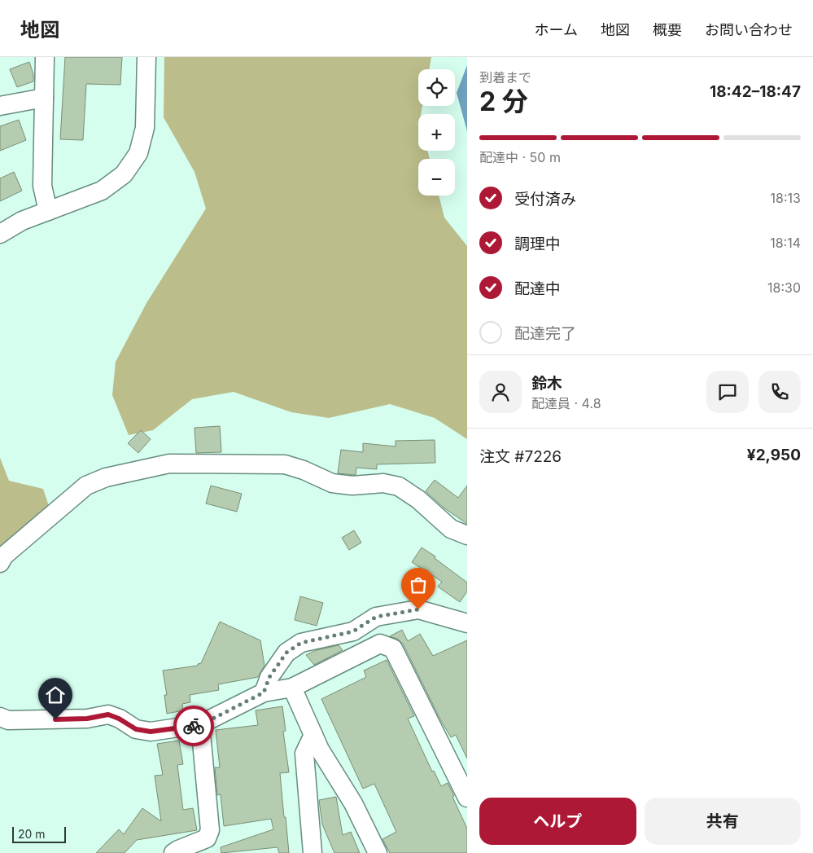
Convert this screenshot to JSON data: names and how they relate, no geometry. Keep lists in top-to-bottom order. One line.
{"scale_bar":"20 m","page":{"header":"地図","nav":["ホーム","地図","概要","お問い合わせ"],"heading":["2 分","到着まで","18:42–18:47"],"panel":["鈴木","配達員 · 4.8","注文 #7226","¥2,950"],"map_buttons":["+","−"],"bar":"配達中 · 50 m","list":[["受付済み","18:13"],["調理中","18:14"],["配達中","18:30"],"配達完了"],"buttons":["ヘルプ","共有"],"scale":"20 m"}}
